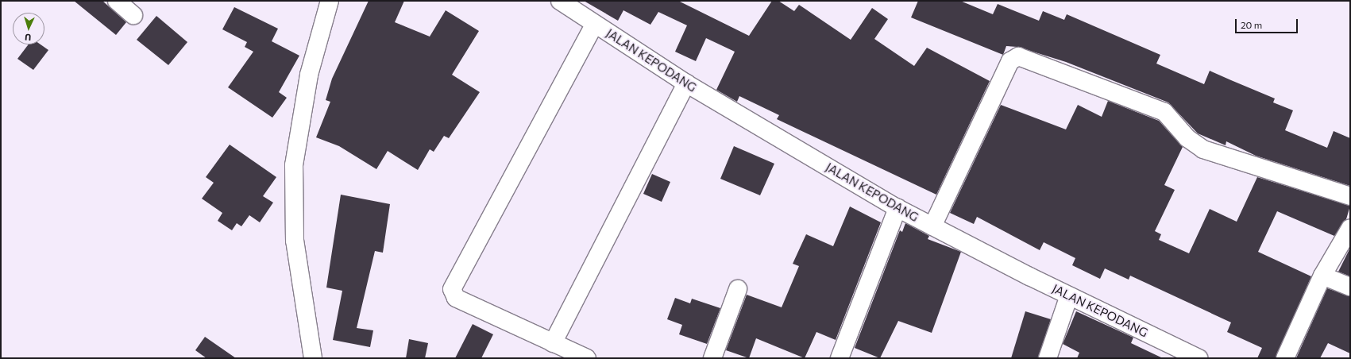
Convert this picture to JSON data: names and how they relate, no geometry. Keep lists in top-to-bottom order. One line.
{"streets":{"street":["JALAN KEPODANG"]},"scale_bar":"20 m","north":"bottom"}
